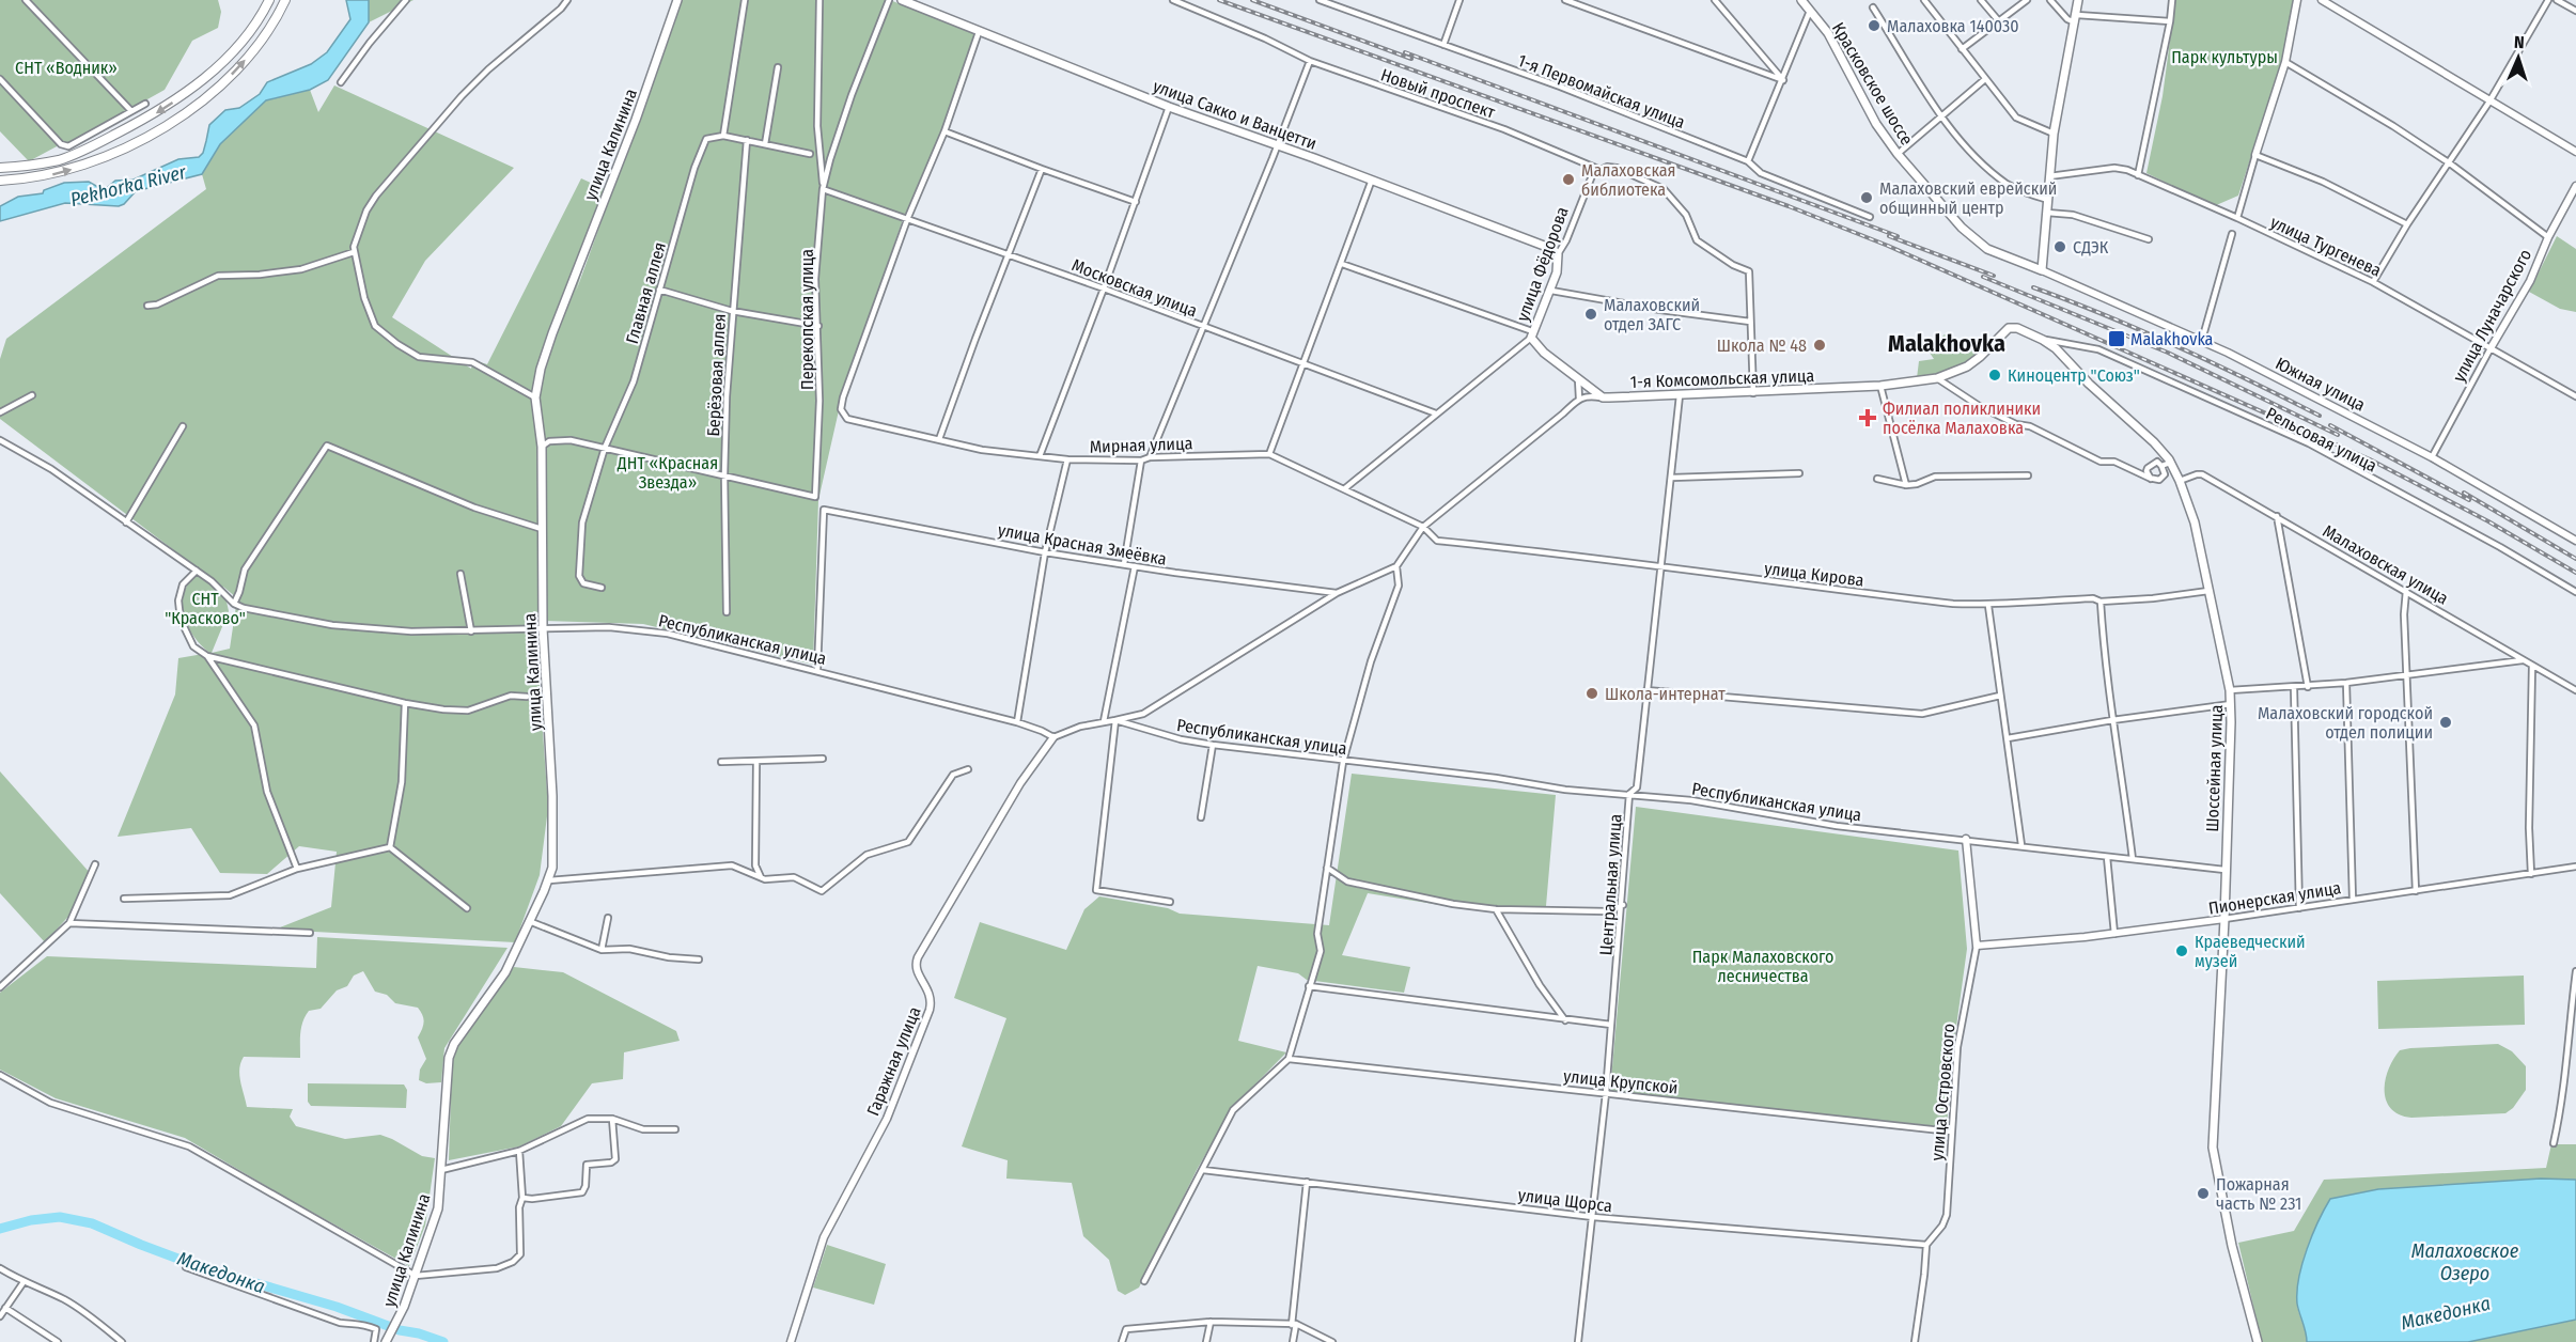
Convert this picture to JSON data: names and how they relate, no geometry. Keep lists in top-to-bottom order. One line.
{"streets":{"main road":["Красковское шоссе","улица Сакко и Ванцетти","улица Калинина","улица Фёдорова","1-я Комсомольская улица","Шоссейная улица"],"street":["1-я Первомайская улица","Новый проспект","улица Тургенева","Московская улица","Главная аллея","улица Луначарского","Перекопская улица","Берёзовая аллея","Южная улица","Рельсовая улица","Мирная улица","улица Красная Змеёвка","Малаховская улица","улица Кирова","Республиканская улица","Центральная улица","Пионерская улица","Гаражная улица","улица Крупской","улица Островского","улица Щорса"]},"crossings":[["Красковское шоссе","Южная улица"],["Новый проспект","улица Фёдорова"],["улица Сакко и Ванцетти","улица Фёдорова"],["улица Калинина","Республиканская улица"],["улица Тургенева","улица Луначарского"],["Московская улица","Перекопская улица"],["Московская улица","Мирная улица"],["улица Луначарского","Южная улица"],["Перекопская улица","Берёзовая аллея"],["1-я Комсомольская улица","Шоссейная улица"],["1-я Комсомольская улица","Центральная улица"],["Рельсовая улица","Шоссейная улица"],["Мирная улица","улица Кирова"],["улица Красная Змеёвка","Республиканская улица"],["Малаховская улица","Шоссейная улица"],["улица Кирова","Шоссейная улица"],["улица Кирова","Центральная улица"],["Республиканская улица","Шоссейная улица"],["Республиканская улица","Центральная улица"],["Республиканская улица","Гаражная улица"],["Республиканская улица","улица Островского"],["Шоссейная улица","Пионерская улица"],["Центральная улица","улица Крупской"],["Центральная улица","улица Щорса"],["Пионерская улица","улица Островского"],["улица Крупской","улица Островского"],["улица Островского","улица Щорса"]],"districts":["Malakhovka"],"water":["Pekhorka River","Малаховское Озеро","Македонка"],"parks":["Парк культуры","СНТ «Водник»","ДНТ «Красная Звезда»","СНТ \"Красково\"","Парк Малаховского лесничества"],"places":{"other":["Малаховка 140030","Малаховская библиотека","Малаховский еврейский общинный центр","СДЭК","Малаховский отдел ЗАГС","Школа № 48","Киноцентр \"Союз\"","Школа-интернат","Малаховский городской отдел полиции","Краеведческий музей","Пожарная часть № 231"],"transit":["Malakhovka"],"health":["Филиал поликлиники посёлка Малаховка"]},"north":"top"}
